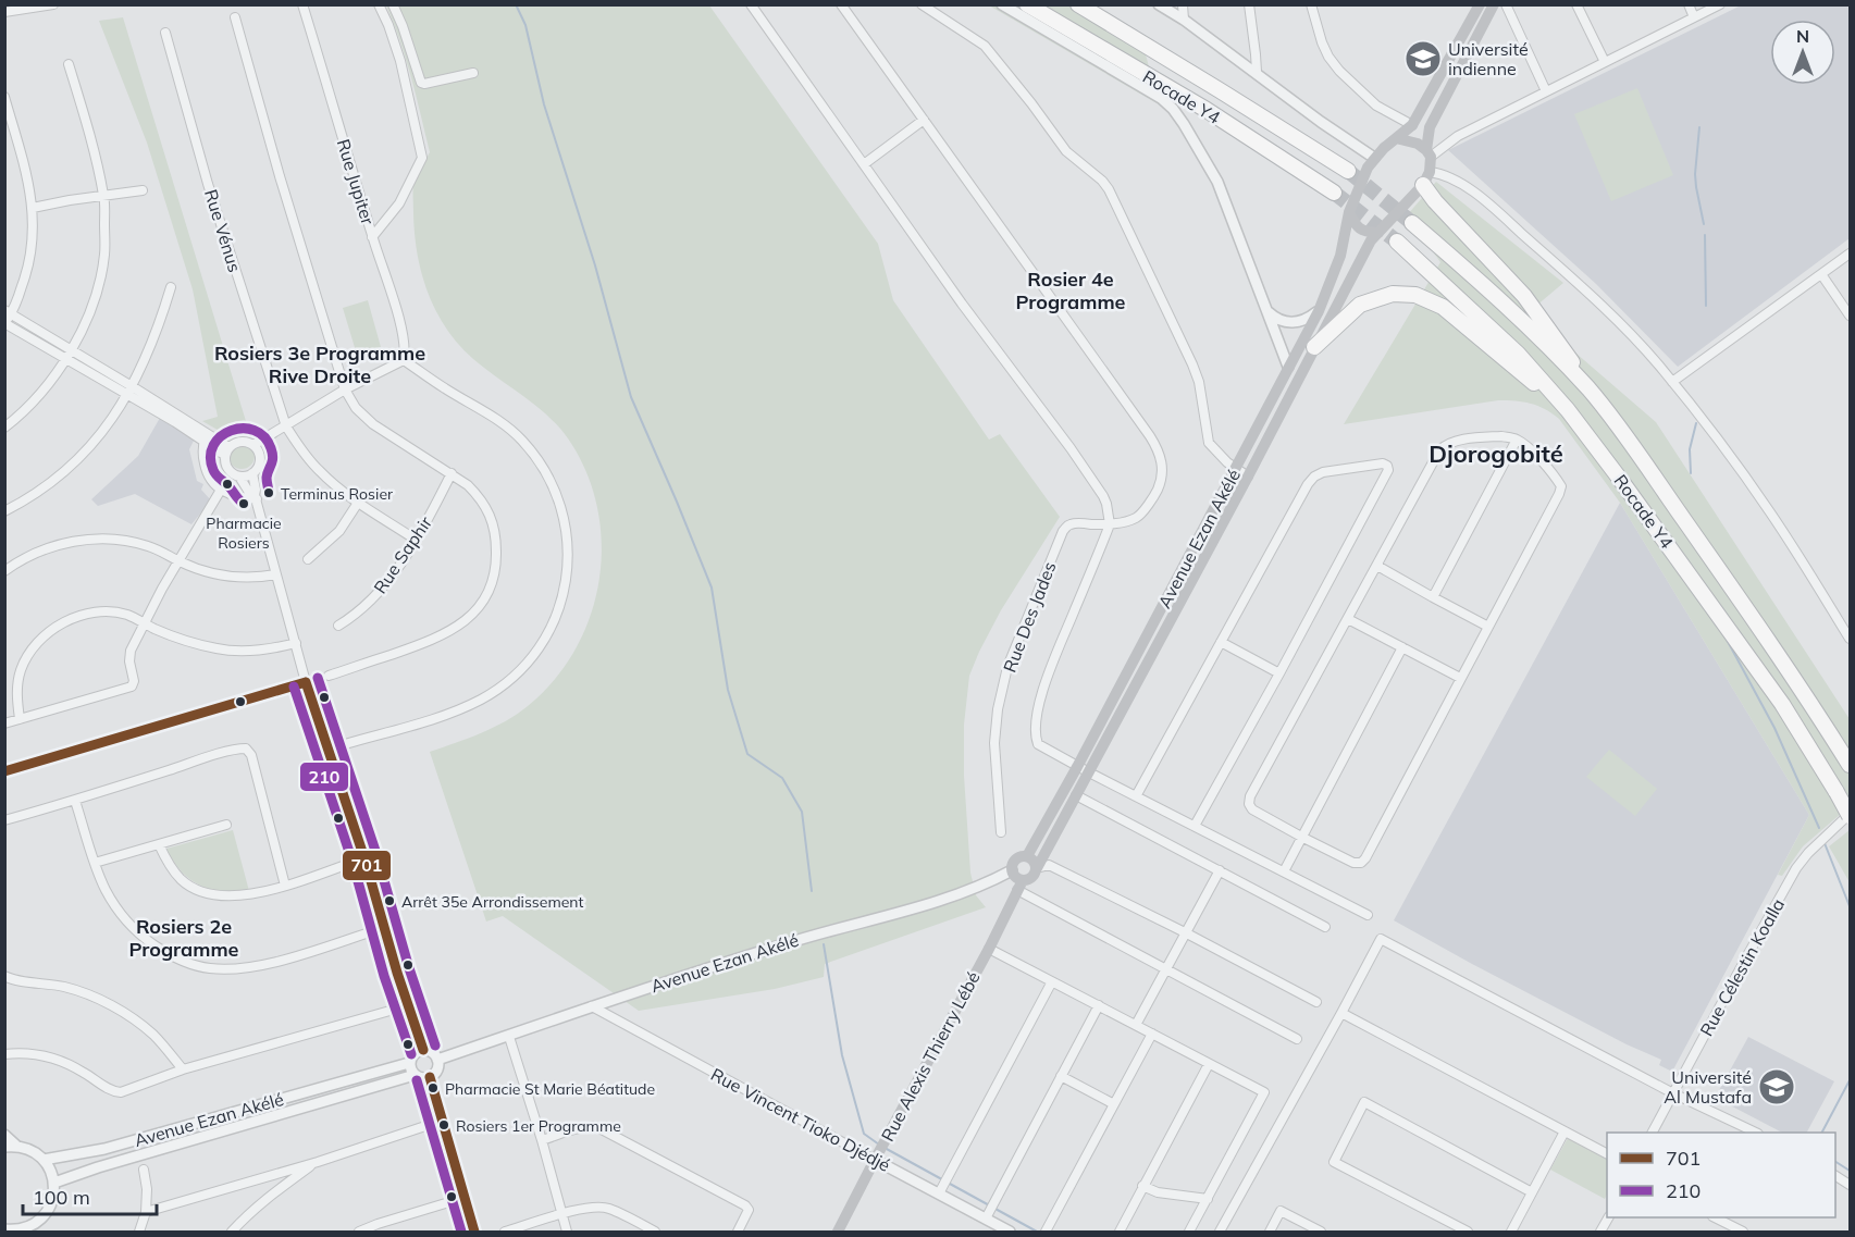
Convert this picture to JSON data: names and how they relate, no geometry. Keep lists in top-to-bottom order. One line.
{"streets":{"highway":["Rocade Y4"],"main road":["Avenue Ezan Akélé","Rue Alexis Thierry Lébé"],"street":["Rue Jupiter","Rue Vénus","Rue Saphir","Rue Des Jades","Rue Célestin Koalla","Rue Vincent Tioko Djédjé"]},"crossings":[["Rocade Y4","Rue Célestin Koalla"],["Rue Vénus","Rue Saphir"],["Avenue Ezan Akélé","Rue Alexis Thierry Lébé"],["Avenue Ezan Akélé","Rue Vincent Tioko Djédjé"],["Rue Alexis Thierry Lébé","Rue Vincent Tioko Djédjé"]],"districts":["Rosier 4e Programme","Rosiers 3e Programme Rive Droite","Djorogobité","Rosiers 2e Programme"],"places":{"school or university":["Université indienne","Université Al Mustafa"],"other":["Terminus Rosier","Pharmacie Rosiers","Arrêt 35e Arrondissement","Pharmacie St Marie Béatitude","Rosiers 1er Programme"]},"lines":["transit line 210","transit line 701"],"legend":["701","210"],"scale_bar":"100 m","north":"top"}
